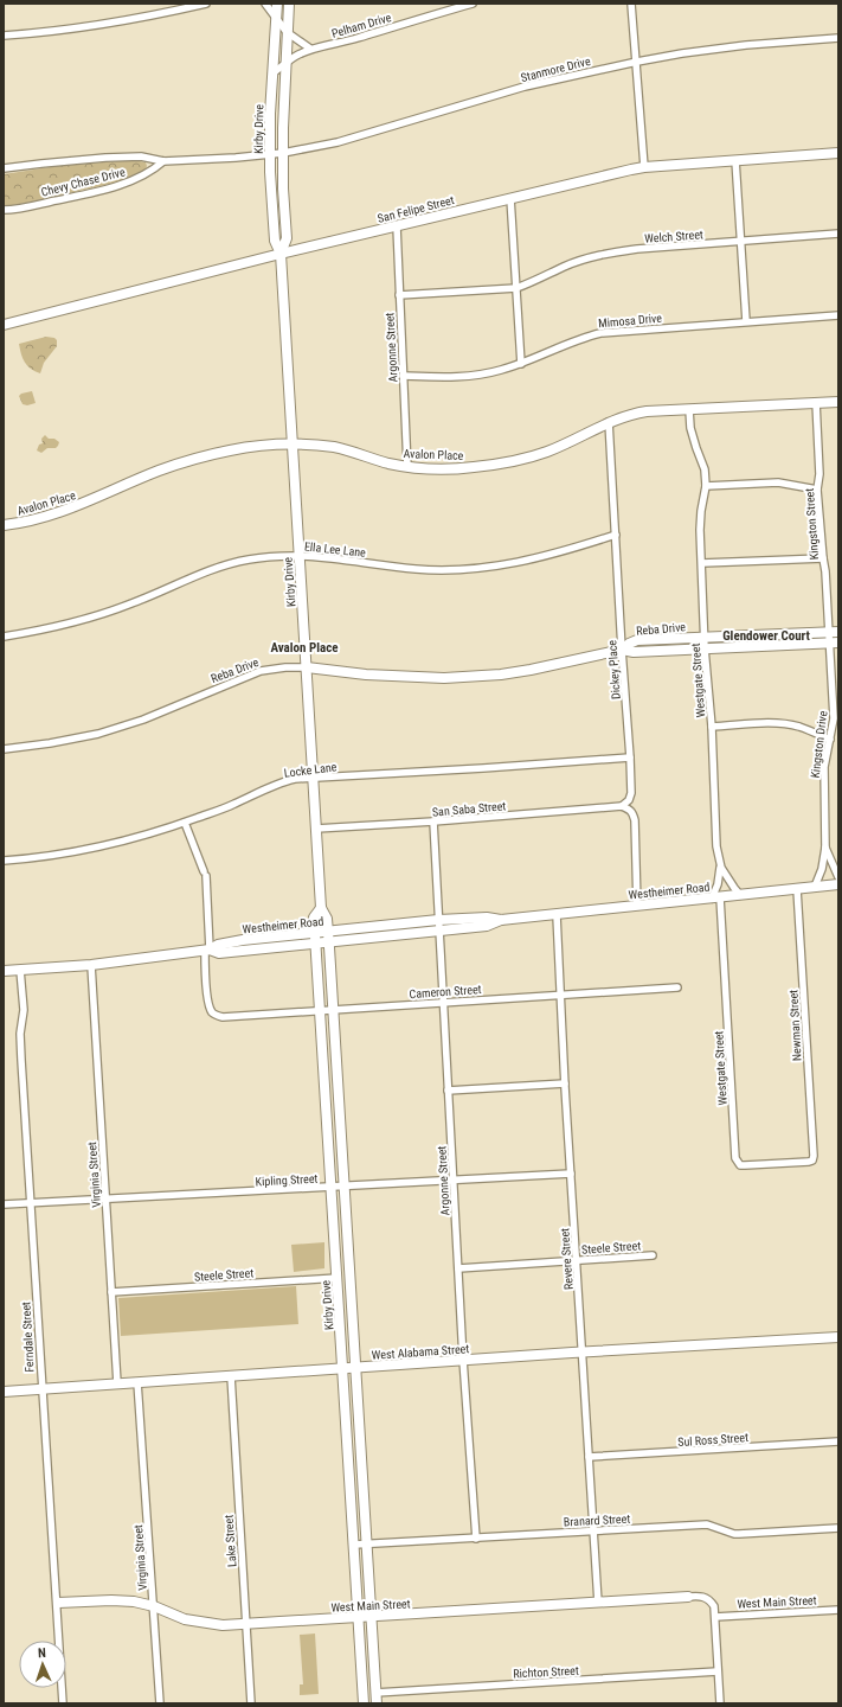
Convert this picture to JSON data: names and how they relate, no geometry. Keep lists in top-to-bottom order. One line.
{"streets":{"main road":["Kirby Drive","San Felipe Street","Avalon Place","Reba Drive","Westheimer Road","West Alabama Street","West Main Street"],"street":["Pelham Drive","Stanmore Drive","Chevy Chase Drive","Welch Street","Mimosa Drive","Argonne Street","Kingston Street","Ella Lee Lane","Dickey Place","Westgate Street","Kingston Drive","Locke Lane","San Saba Street","Cameron Street","Newman Street","Virginia Street","Kipling Street","Steele Street","Revere Street","Ferndale Street","Sul Ross Street","Branard Street","Lake Street","Richton Street"]},"crossings":[["Pelham Drive","Kirby Drive"],["Stanmore Drive","Kirby Drive"],["Stanmore Drive","Chevy Chase Drive"],["Kirby Drive","Chevy Chase Drive"],["Kirby Drive","San Felipe Street"],["Kirby Drive","Avalon Place"],["Kirby Drive","Ella Lee Lane"],["Kirby Drive","Reba Drive"],["Kirby Drive","Locke Lane"],["Kirby Drive","San Saba Street"],["Kirby Drive","Westheimer Road"],["Kirby Drive","Cameron Street"],["Kirby Drive","Kipling Street"],["Kirby Drive","Steele Street"],["Kirby Drive","West Alabama Street"],["Kirby Drive","Branard Street"],["Kirby Drive","West Main Street"],["Kirby Drive","Richton Street"],["San Felipe Street","Argonne Street"],["Welch Street","Argonne Street"],["Mimosa Drive","Argonne Street"],["Argonne Street","Avalon Place"],["Argonne Street","San Saba Street"],["Argonne Street","Westheimer Road"],["Argonne Street","Cameron Street"],["Argonne Street","Kipling Street"],["Argonne Street","Steele Street"],["Argonne Street","West Alabama Street"],["Argonne Street","Branard Street"],["Avalon Place","Kingston Street"],["Avalon Place","Dickey Place"],["Avalon Place","Westgate Street"],["Kingston Street","Reba Drive"],["Kingston Street","Kingston Drive"],["Ella Lee Lane","Dickey Place"],["Reba Drive","Dickey Place"],["Reba Drive","Westgate Street"],["Reba Drive","Kingston Drive"],["Dickey Place","Locke Lane"],["Dickey Place","San Saba Street"],["Westgate Street","Westheimer Road"],["Westgate Street","Newman Street"],["Kingston Drive","Westheimer Road"],["Westheimer Road","Cameron Street"],["Westheimer Road","Newman Street"],["Westheimer Road","Virginia Street"],["Westheimer Road","Revere Street"],["Westheimer Road","Ferndale Street"],["Cameron Street","Revere Street"],["Virginia Street","Kipling Street"],["Virginia Street","Steele Street"],["Virginia Street","West Alabama Street"],["Virginia Street","West Main Street"],["Kipling Street","Revere Street"],["Kipling Street","Ferndale Street"],["Steele Street","Revere Street"],["Revere Street","West Alabama Street"],["Revere Street","Sul Ross Street"],["Revere Street","Branard Street"],["Revere Street","West Main Street"],["Ferndale Street","West Alabama Street"],["Ferndale Street","West Main Street"],["West Alabama Street","Lake Street"],["Lake Street","West Main Street"]],"districts":["Glendower Court","Avalon Place"],"north":"top"}
